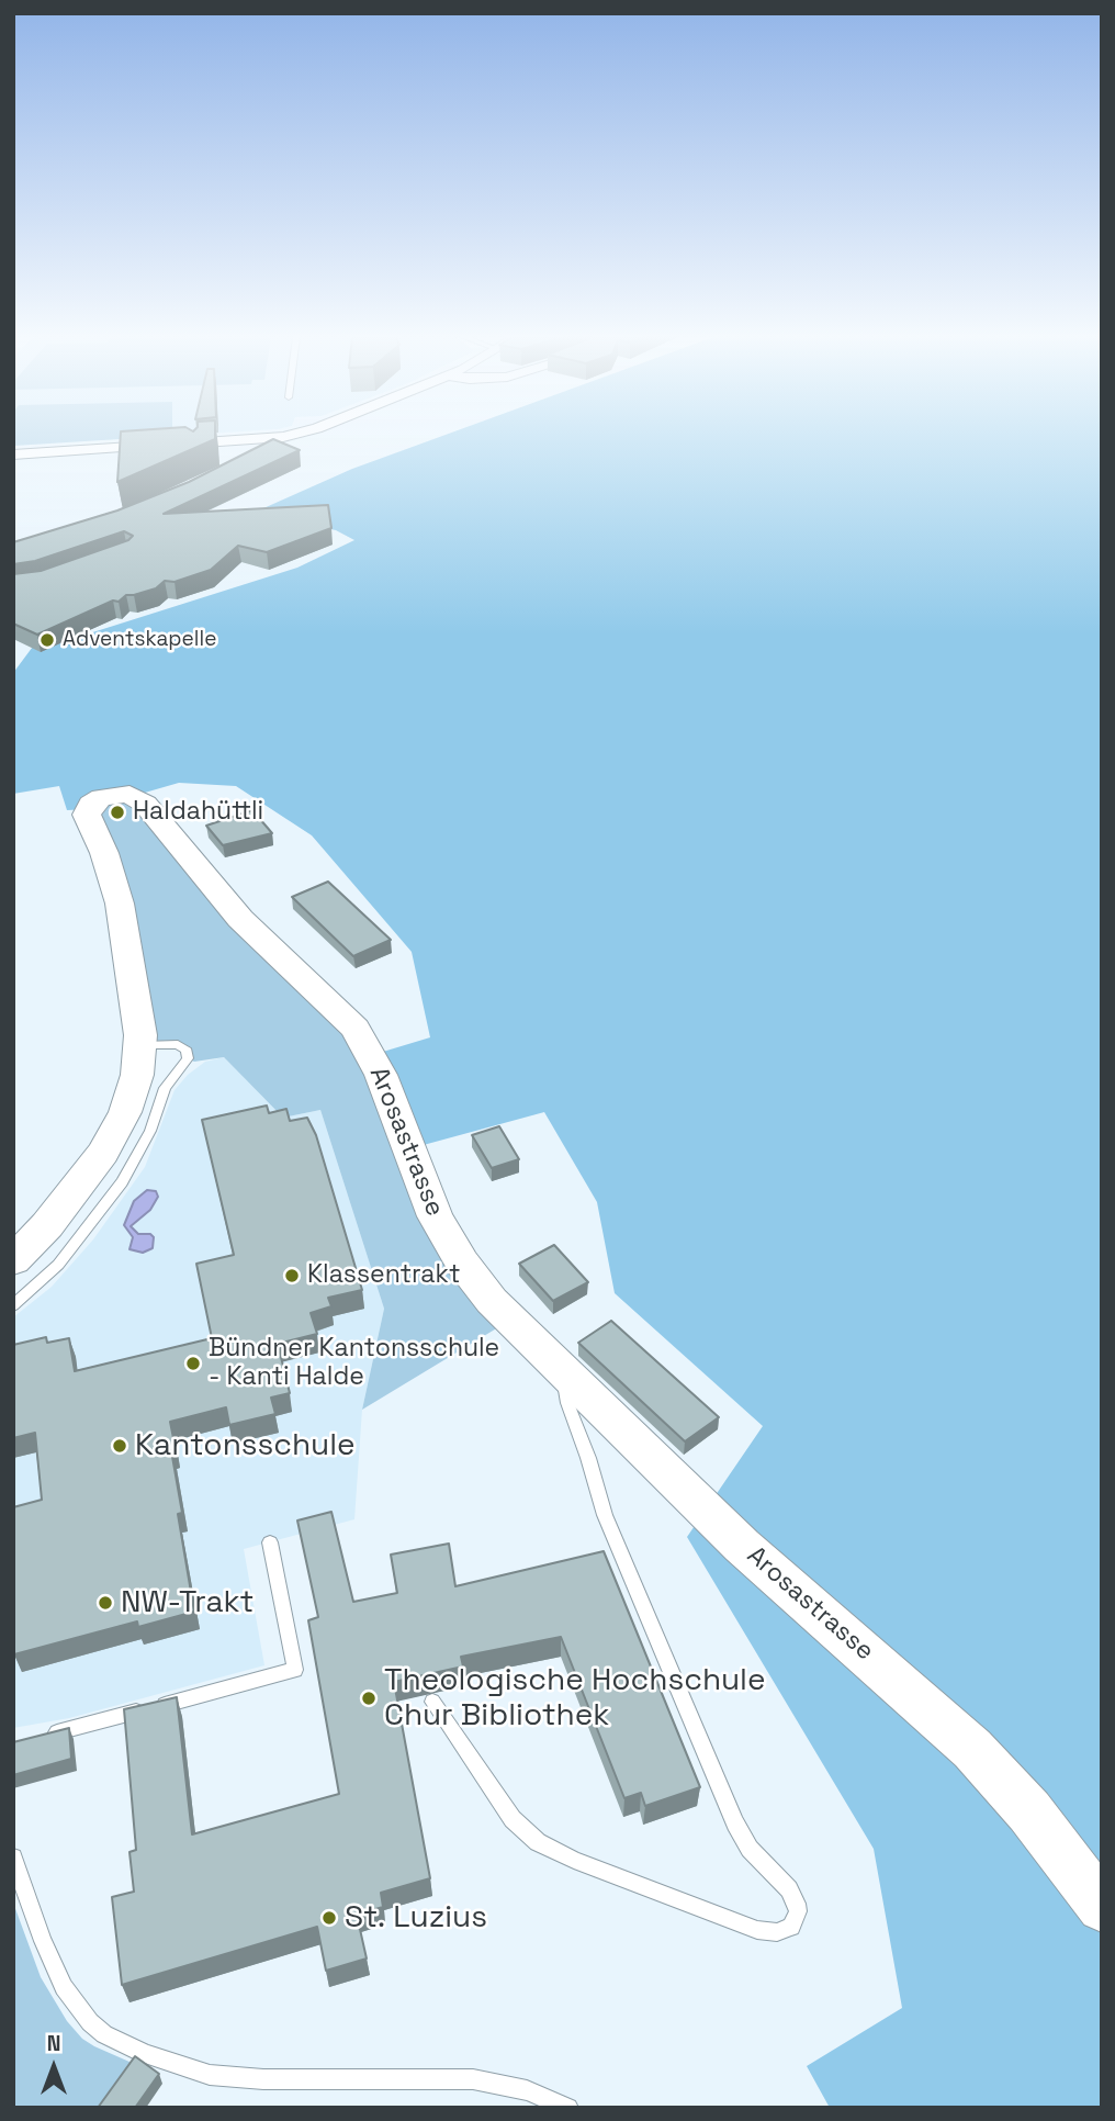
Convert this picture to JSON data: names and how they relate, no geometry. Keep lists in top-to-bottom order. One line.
{"streets":{"main road":["Arosastrasse"]},"places":["Adventskapelle","Haldahüttli","Klassentrakt","Bündner Kantonsschule - Kanti Halde","Kantonsschule","NW-Trakt","Theologische Hochschule Chur Bibliothek","St. Luzius"],"north":"top"}
